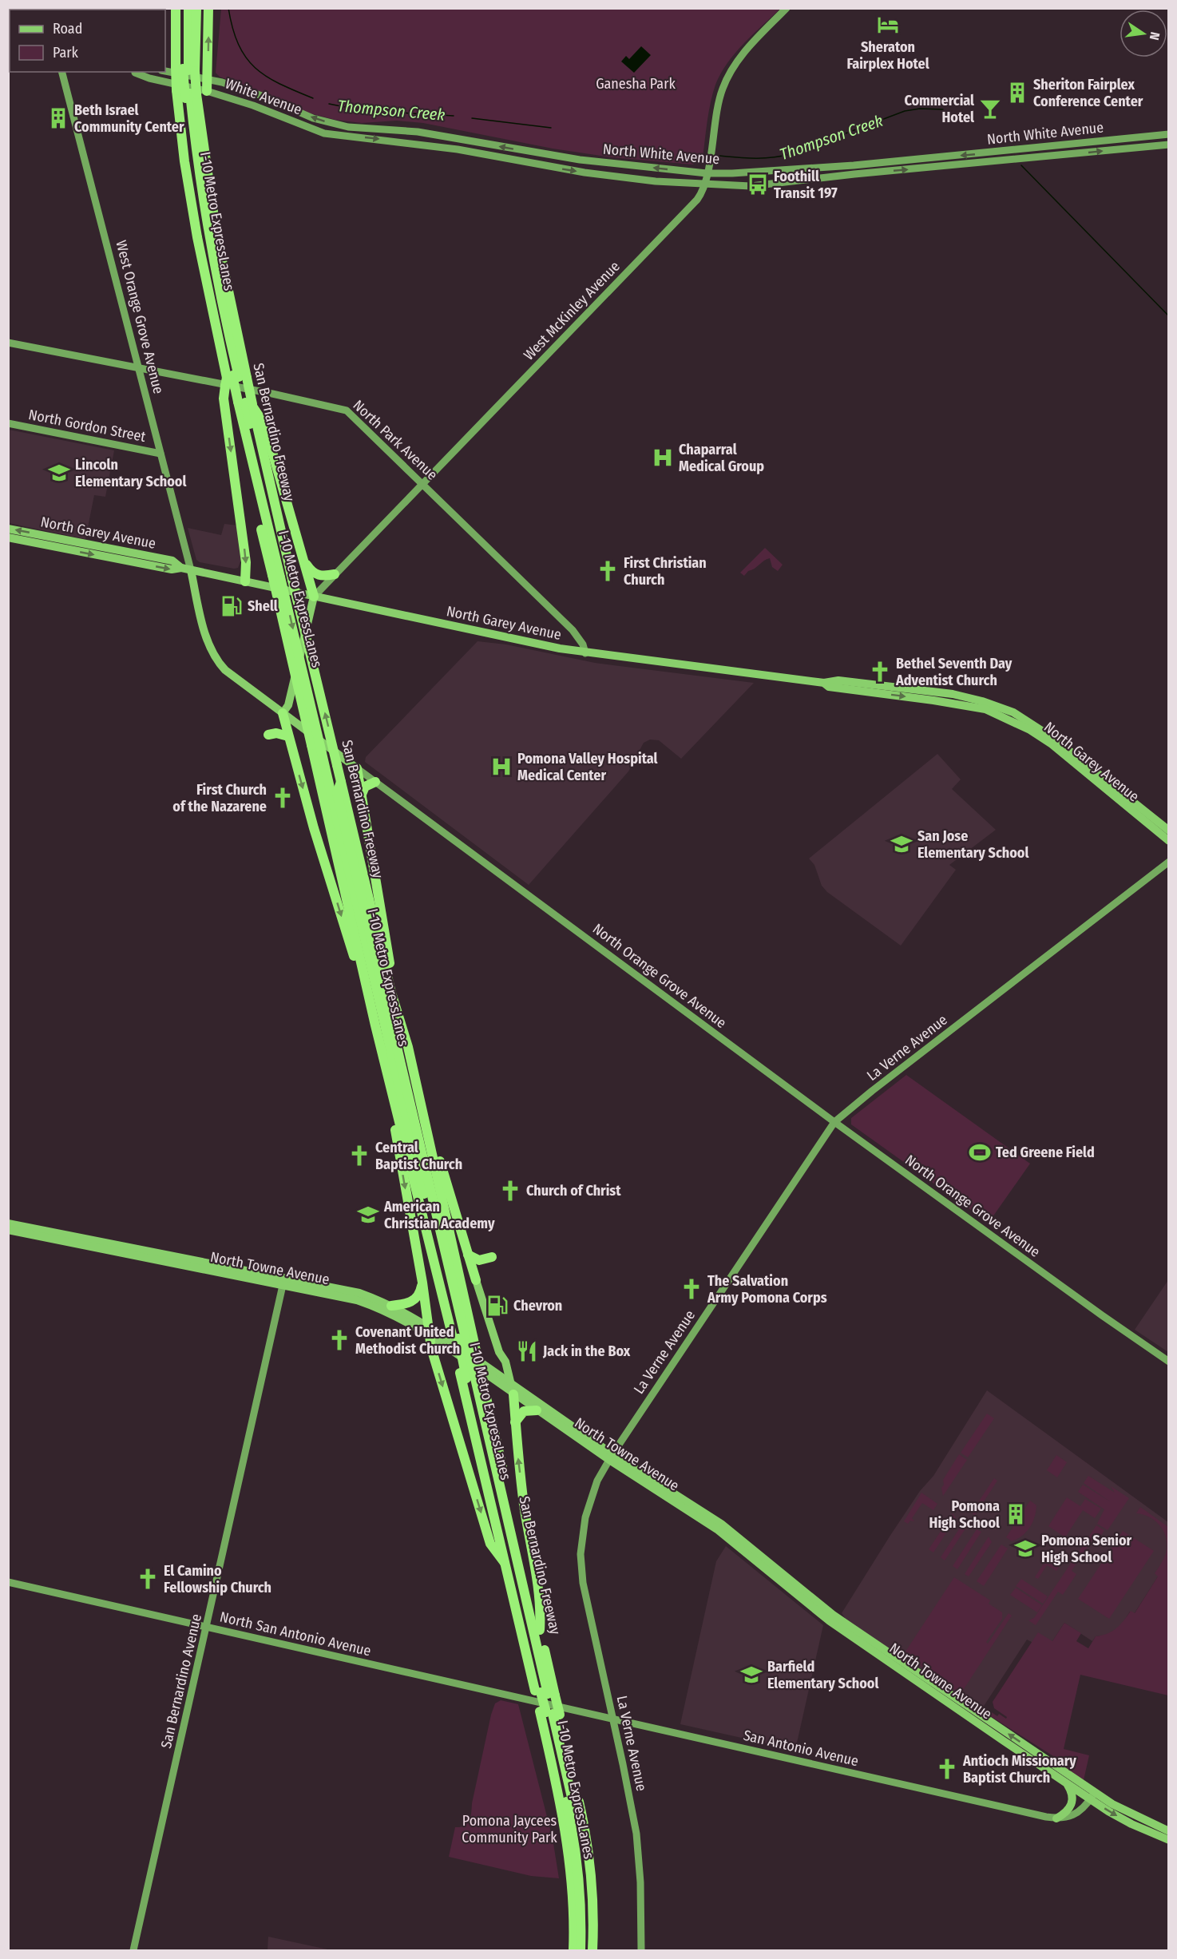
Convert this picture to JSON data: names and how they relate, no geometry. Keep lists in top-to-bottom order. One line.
{"streets":{"highway":["I-10 Metro ExpressLanes","San Bernardino Freeway"],"main road":["White Avenue","North White Avenue","West McKinley Avenue","West Orange Grove Avenue","North Gordon Street","North Park Avenue","North Garey Avenue","North Orange Grove Avenue","La Verne Avenue","North Towne Avenue","North San Antonio Avenue","San Bernardino Avenue","San Antonio Avenue"]},"crossings":[["White Avenue","North White Avenue"],["North White Avenue","West McKinley Avenue"],["I-10 Metro ExpressLanes","San Bernardino Freeway"],["I-10 Metro ExpressLanes","North Towne Avenue"],["West McKinley Avenue","North Park Avenue"],["West McKinley Avenue","North Garey Avenue"],["West Orange Grove Avenue","North Gordon Street"],["West Orange Grove Avenue","North Park Avenue"],["West Orange Grove Avenue","North Garey Avenue"],["West Orange Grove Avenue","North Orange Grove Avenue"],["San Bernardino Freeway","North Towne Avenue"],["North Park Avenue","North Garey Avenue"],["North Garey Avenue","North Orange Grove Avenue"],["North Orange Grove Avenue","La Verne Avenue"],["La Verne Avenue","North Towne Avenue"],["La Verne Avenue","San Antonio Avenue"],["North Towne Avenue","San Bernardino Avenue"],["North Towne Avenue","San Antonio Avenue"],["North San Antonio Avenue","San Bernardino Avenue"],["North San Antonio Avenue","San Antonio Avenue"]],"water":["Thompson Creek"],"parks":["Ganesha Park","Pomona Jaycees Community Park"],"places":{"hotel":["Sheraton Fairplex Hotel"],"building":["Sheriton Fairplex Conference Center","Beth Israel Community Center","Pomona High School"],"bar":["Commercial Hotel"],"bus stop":["Foothill Transit 197"],"hospital":["Chaparral Medical Group","Pomona Valley Hospital Medical Center"],"school or university":["Lincoln Elementary School","San Jose Elementary School","American Christian Academy","Pomona Senior High School","Barfield Elementary School"],"church":["First Christian Church","Bethel Seventh Day Adventist Church","First Church of the Nazarene","Central Baptist Church","Church of Christ","The Salvation Army Pomona Corps","Covenant United Methodist Church","El Camino Fellowship Church","Antioch Missionary Baptist Church"],"fuel station":["Shell","Chevron"],"sports":["Ted Greene Field"],"restaurant":["Jack in the Box"]},"legend":["Road","Park"],"north":"right"}
